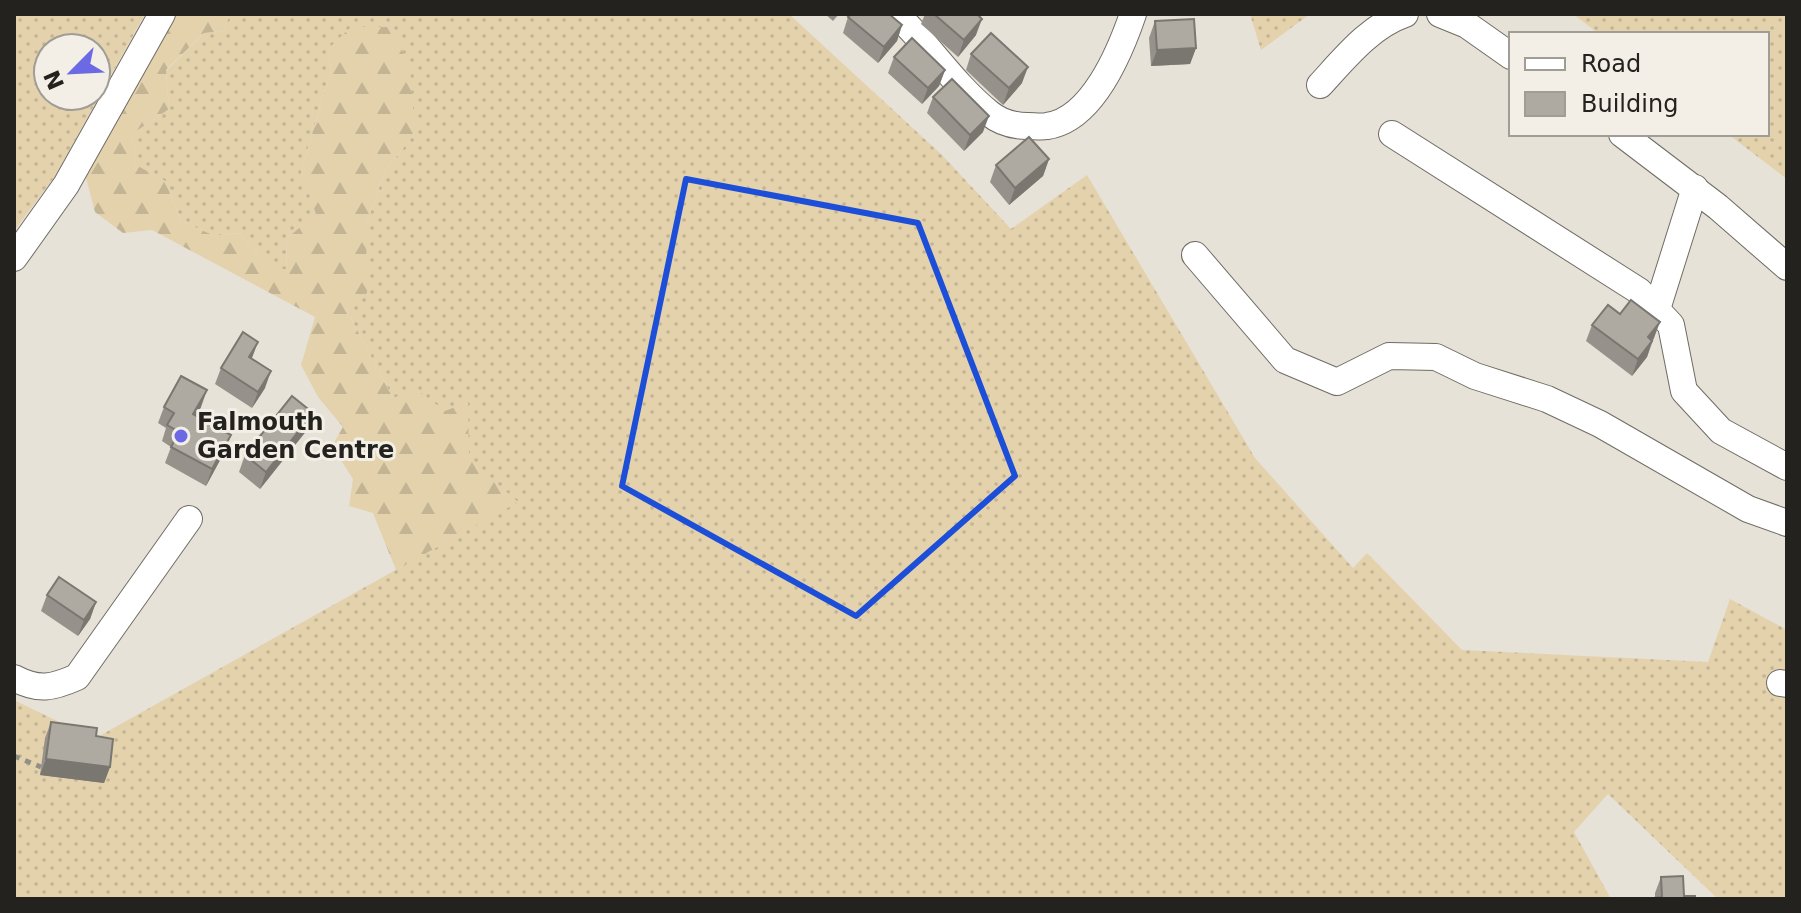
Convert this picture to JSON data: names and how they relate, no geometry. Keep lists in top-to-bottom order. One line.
{"places":["Falmouth Garden Centre"],"legend":["Road","Building"],"north":"bottom left"}
